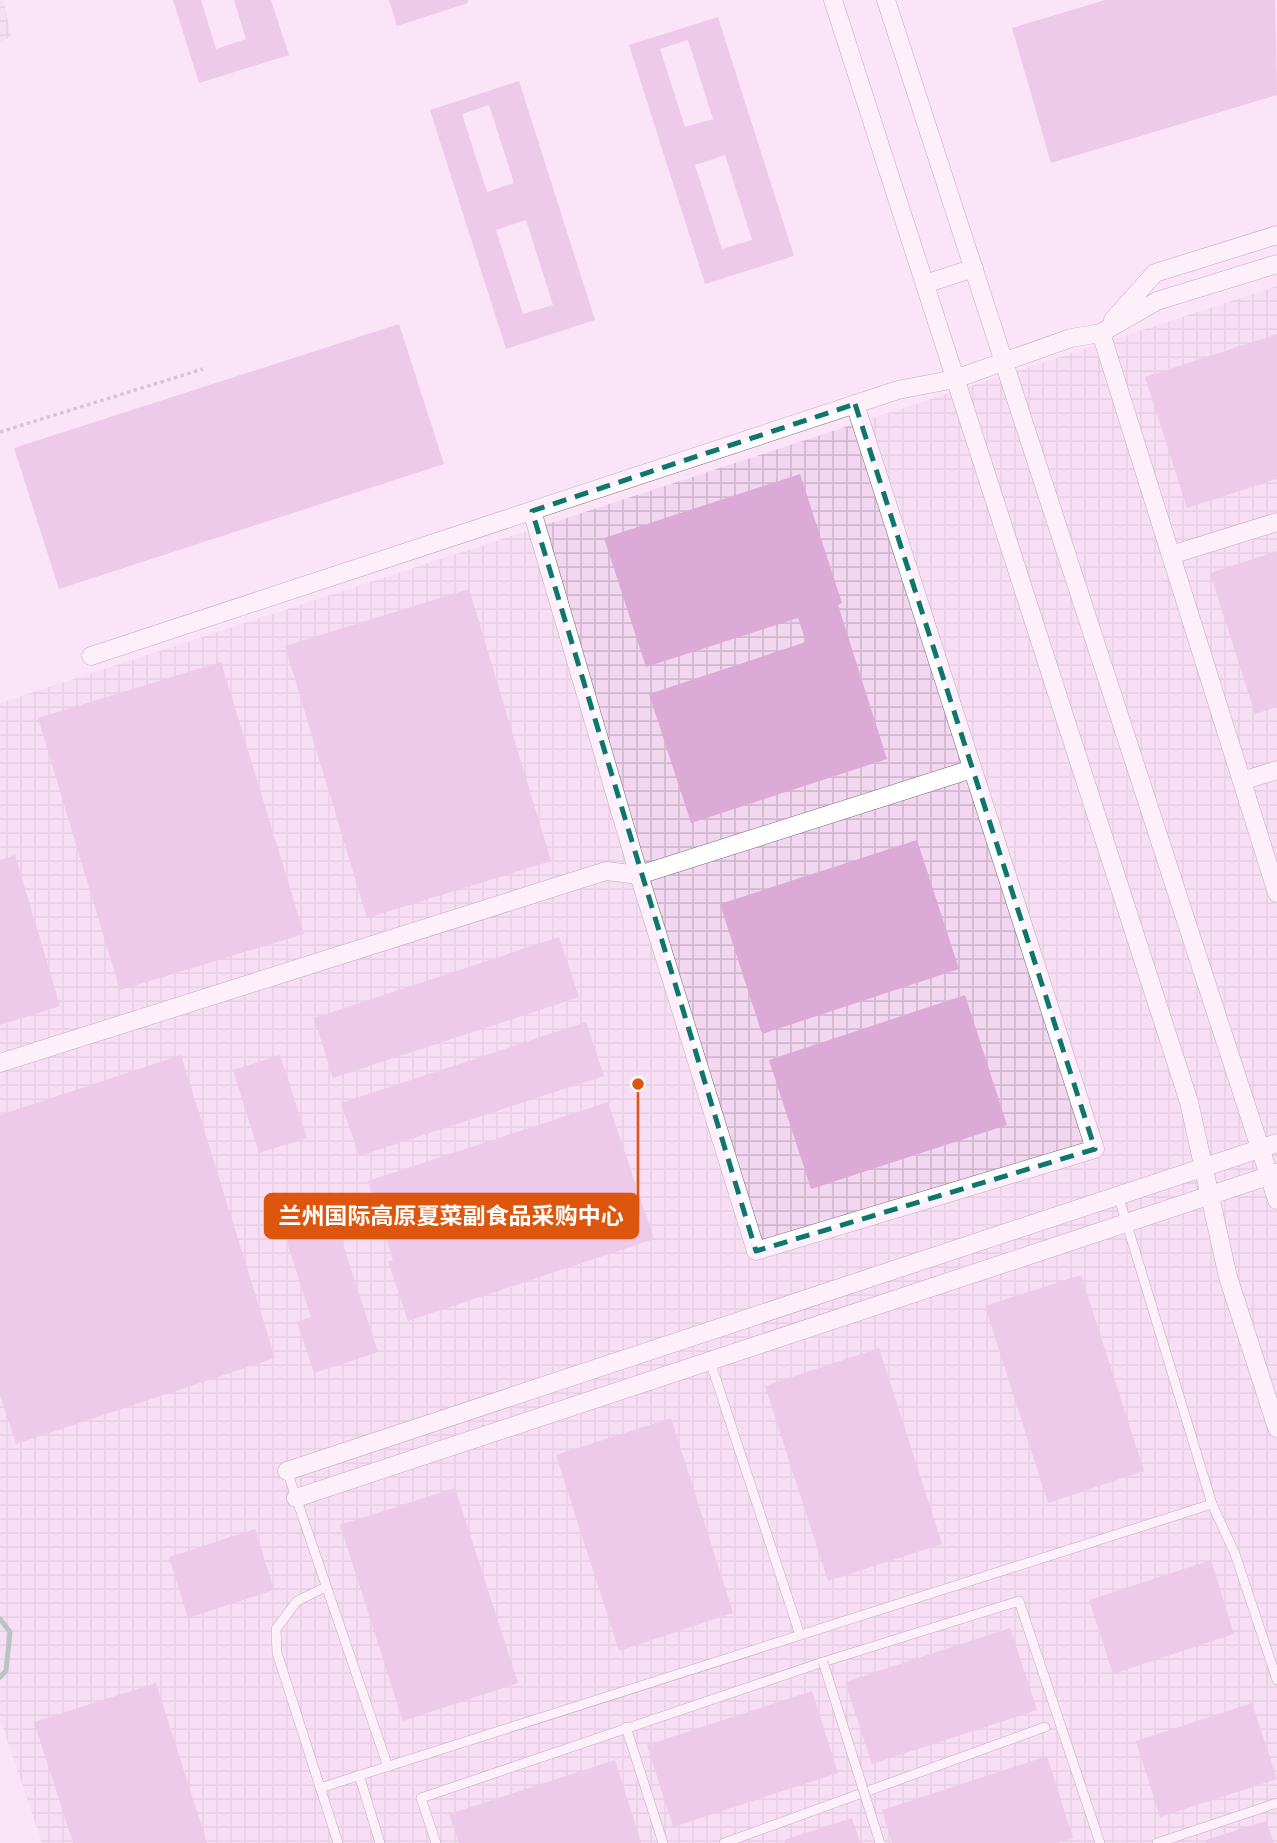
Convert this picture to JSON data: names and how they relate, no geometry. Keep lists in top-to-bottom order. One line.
{"places":["兰州国际高原夏菜副食品采购中心"]}
